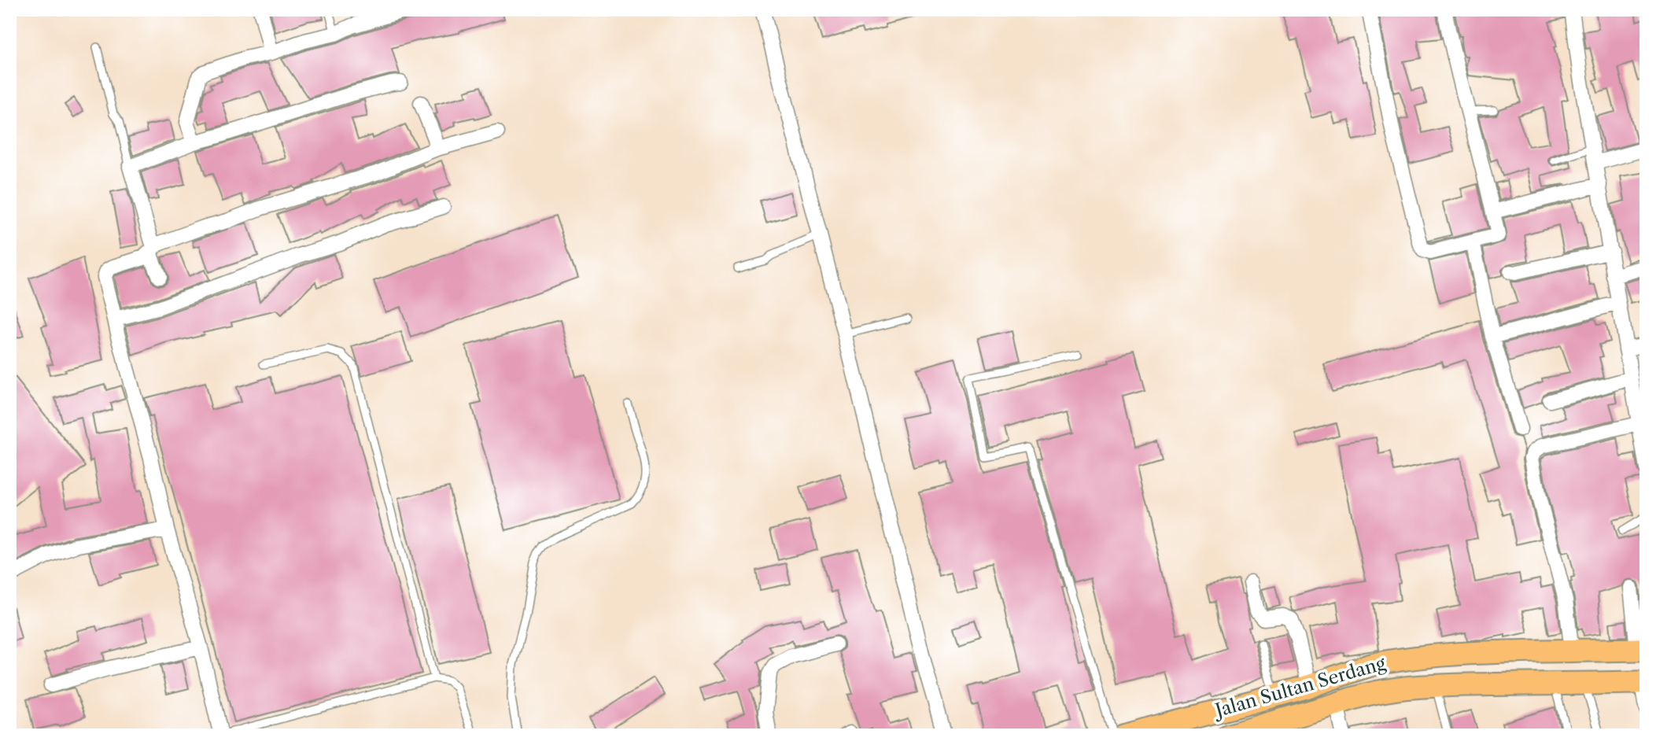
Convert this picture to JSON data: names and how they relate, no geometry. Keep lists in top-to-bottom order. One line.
{"streets":{"highway":["Jalan Sultan Serdang"]}}
